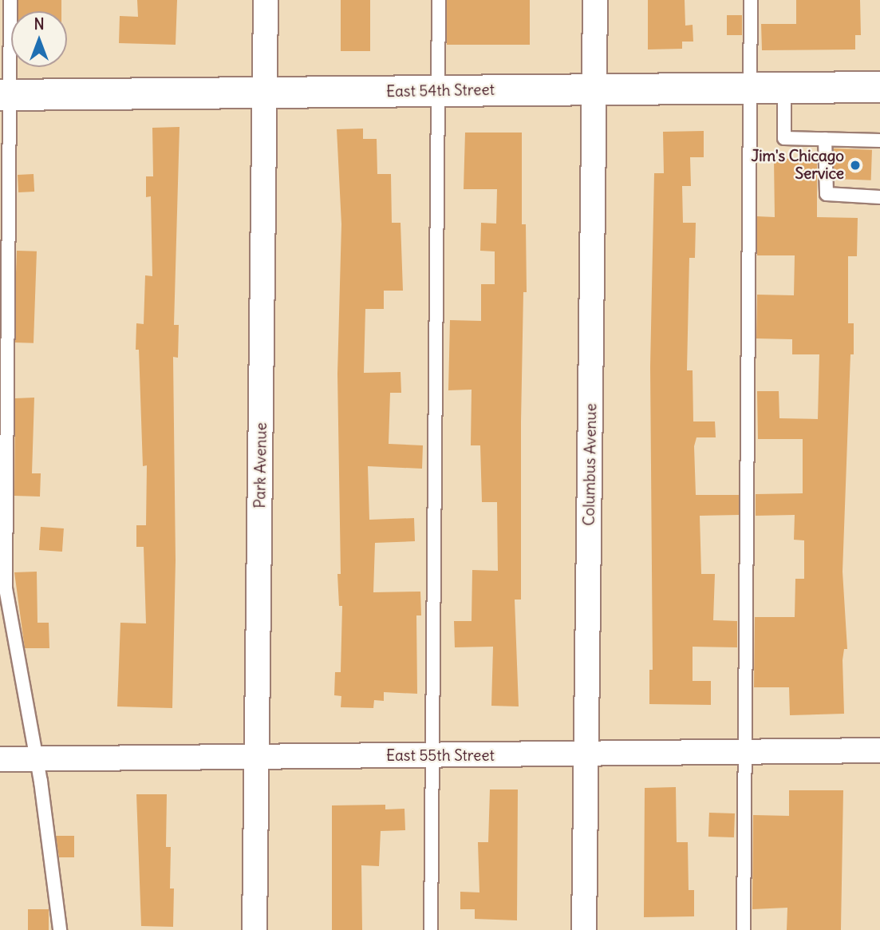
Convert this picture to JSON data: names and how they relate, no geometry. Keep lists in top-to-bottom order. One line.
{"streets":{"street":["East 54th Street","Columbus Avenue","Park Avenue","East 55th Street"]},"crossings":[["East 54th Street","Columbus Avenue"],["East 54th Street","Park Avenue"],["Columbus Avenue","East 55th Street"],["Park Avenue","East 55th Street"]],"places":["Jim's Chicago Service"],"north":"top"}
